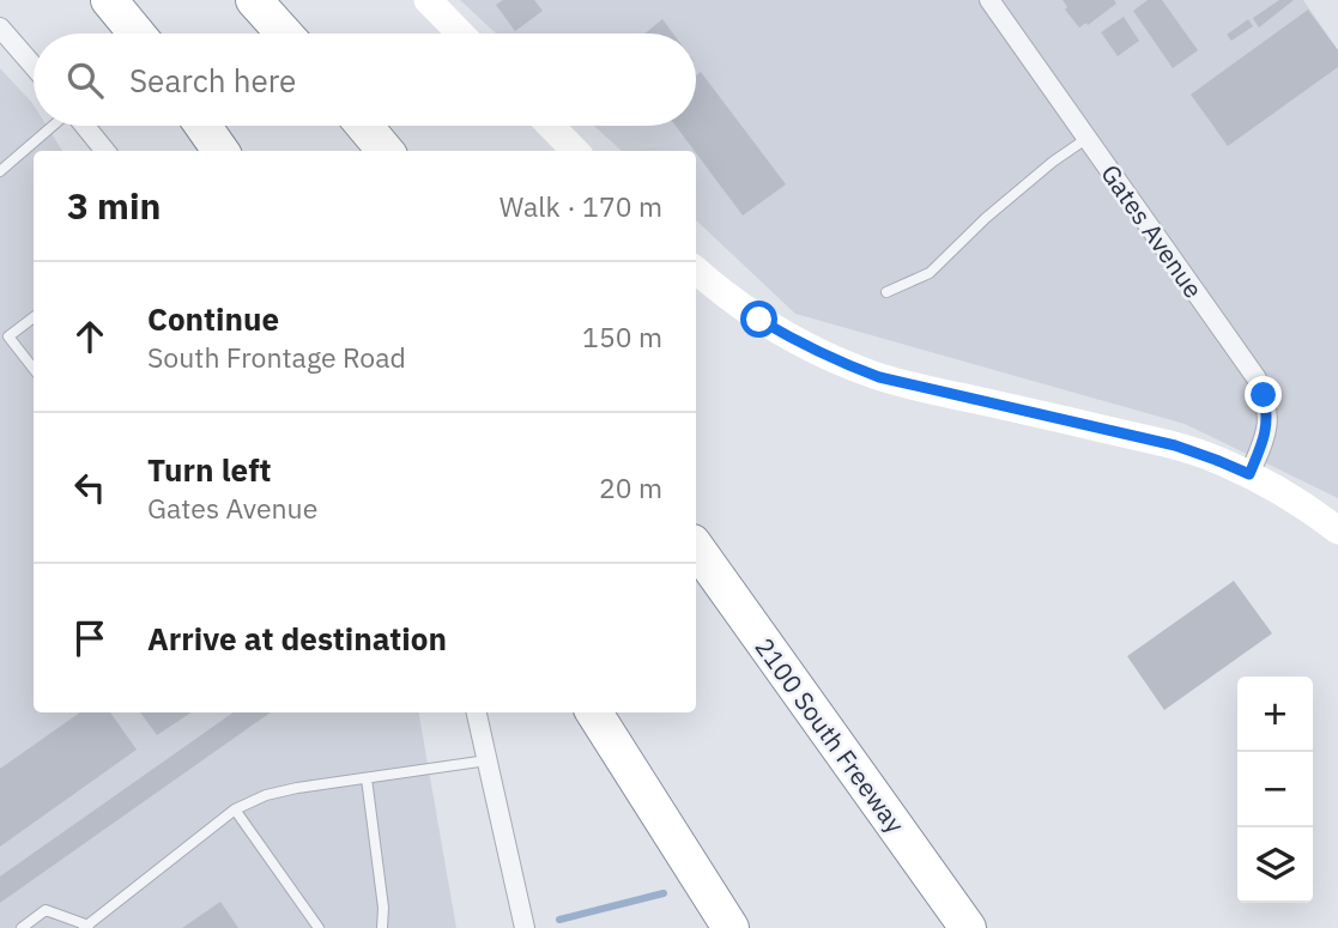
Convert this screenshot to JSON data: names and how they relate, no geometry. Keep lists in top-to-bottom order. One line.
{"streets":{"highway":["2100 South Freeway"],"street":["Gates Avenue"]},"page":{"search":"Search here","heading":["3 min","Walk · 170 m"],"list":[["Continue","South Frontage Road","150 m"],["Turn left","Gates Avenue","20 m"],"Arrive at destination"],"map_buttons":["+","−"]}}
